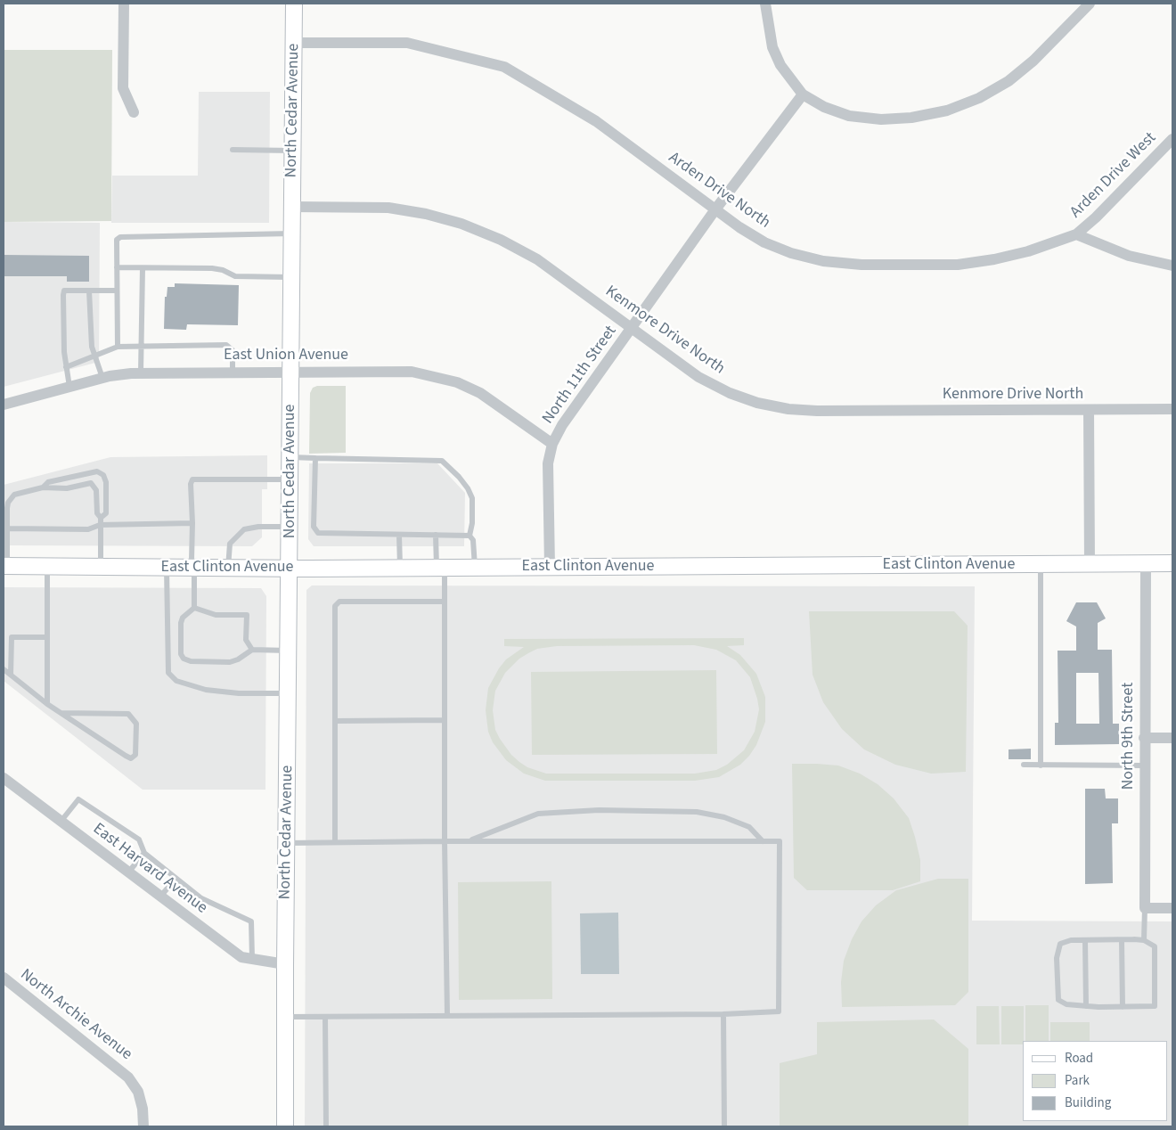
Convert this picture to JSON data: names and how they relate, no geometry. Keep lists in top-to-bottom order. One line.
{"streets":{"main road":["North Cedar Avenue","East Clinton Avenue"],"street":["Arden Drive West","Arden Drive North","Kenmore Drive North","East Union Avenue","North 11th Street","North 9th Street","East Harvard Avenue","North Archie Avenue"]},"crossings":[["North Cedar Avenue","Arden Drive North"],["North Cedar Avenue","Kenmore Drive North"],["North Cedar Avenue","East Union Avenue"],["North Cedar Avenue","East Clinton Avenue"],["North Cedar Avenue","East Harvard Avenue"],["Arden Drive West","Arden Drive North"],["Arden Drive North","North 11th Street"],["Kenmore Drive North","North 11th Street"],["East Union Avenue","North 11th Street"],["North 11th Street","East Clinton Avenue"],["East Clinton Avenue","North 9th Street"]],"legend":["Road","Park","Building"]}
